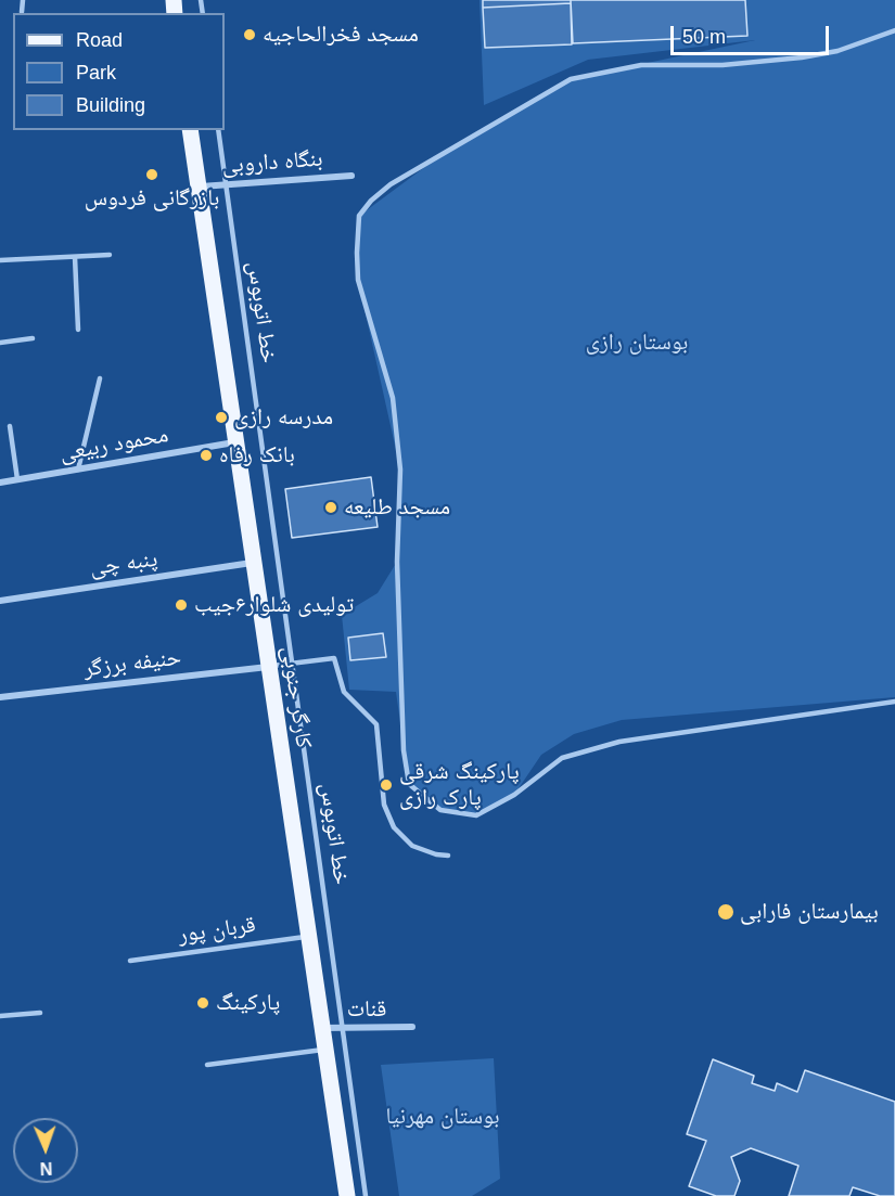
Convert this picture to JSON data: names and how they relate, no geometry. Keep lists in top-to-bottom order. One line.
{"streets":{"main road":["کارگر جنوبی"],"street":["بنگاه داروبی","محمود ربیعی","پنبه چی","حنیفه برزگر","قنات"],"lane":["خط اتوبوس","قربان پور"]},"crossings":[["بنگاه داروبی","کارگر جنوبی"],["محمود ربیعی","کارگر جنوبی"],["پنبه چی","کارگر جنوبی"],["حنیفه برزگر","کارگر جنوبی"],["کارگر جنوبی","قربان پور"],["کارگر جنوبی","قنات"]],"parks":["بوستان رازی","بوستان مهرنیا"],"places":["مسجد فخرالحاجیه","بازرگانی فردوس","مدرسه رازی","بانک رفاه","مسجد طلیعه","تولیدی شلوار۶جیب","پارکینگ شرقی پارک رازی","بیمارستان فارابی","پارکینگ"],"legend":["Road","Park","Building"],"scale_bar":"50 m","north":"bottom"}
